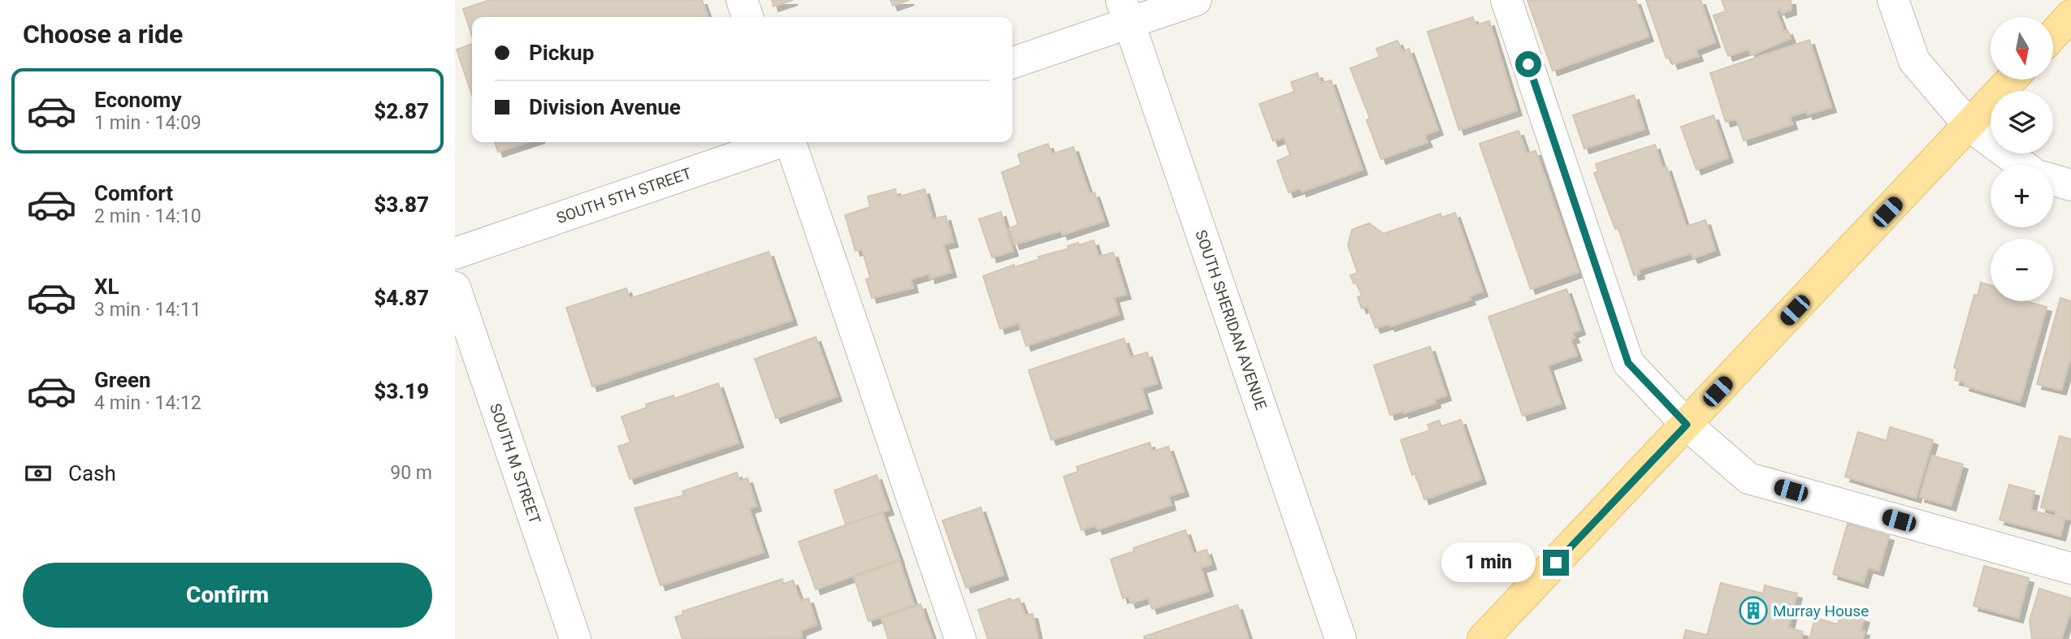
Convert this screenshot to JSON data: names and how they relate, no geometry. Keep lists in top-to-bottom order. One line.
{"streets":{"street":["SOUTH 5TH STREET","SOUTH SHERIDAN AVENUE","SOUTH M STREET"]},"places":{"building":["Murray House"]},"north":"bottom","page":{"heading":"Choose a ride","map_buttons":["+","−"],"banner":["Pickup","Division Avenue"],"list":[{"name":"Economy","note":"1 min · 14:09","value":"$2.87"},{"name":"Comfort","note":"2 min · 14:10","value":"$3.87"},{"name":"XL","note":"3 min · 14:11","value":"$4.87"},{"name":"Green","note":"4 min · 14:12","value":"$3.19"}],"pay":["Cash","90 m"],"bubble":"1 min","buttons":"Confirm"}}
